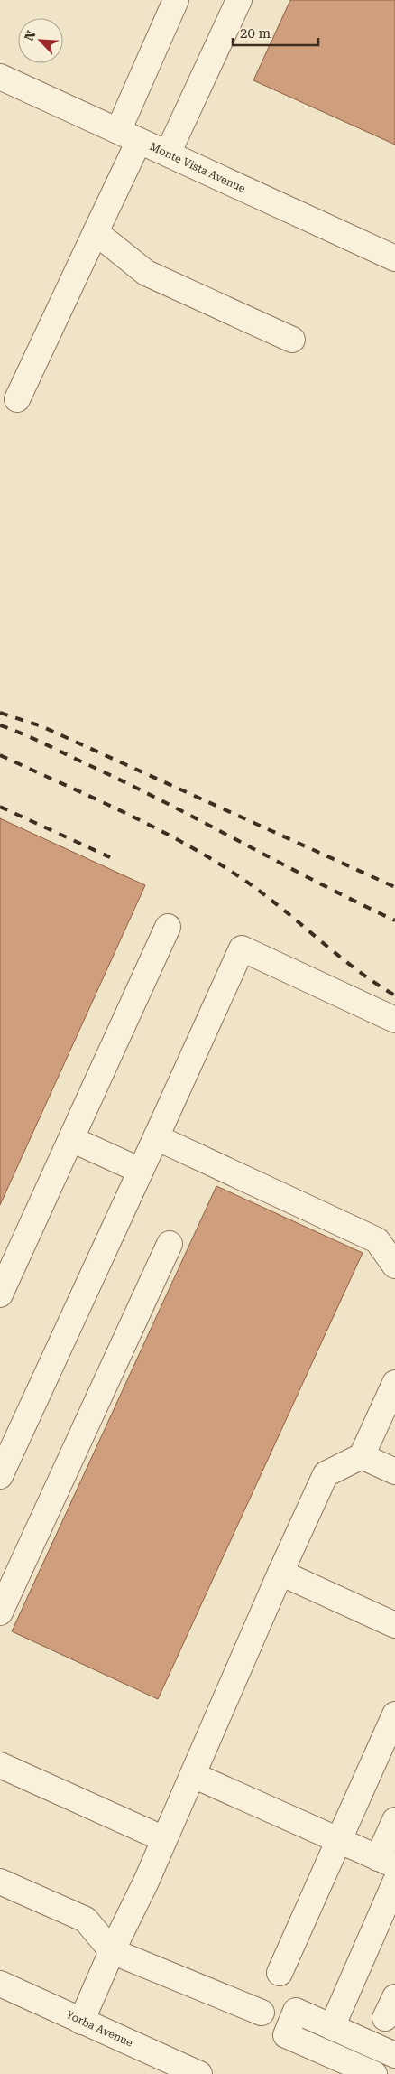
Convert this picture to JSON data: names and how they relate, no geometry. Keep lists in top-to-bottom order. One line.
{"streets":{"street":["Monte Vista Avenue","Yorba Avenue"]},"scale_bar":"20 m","north":"top left"}
